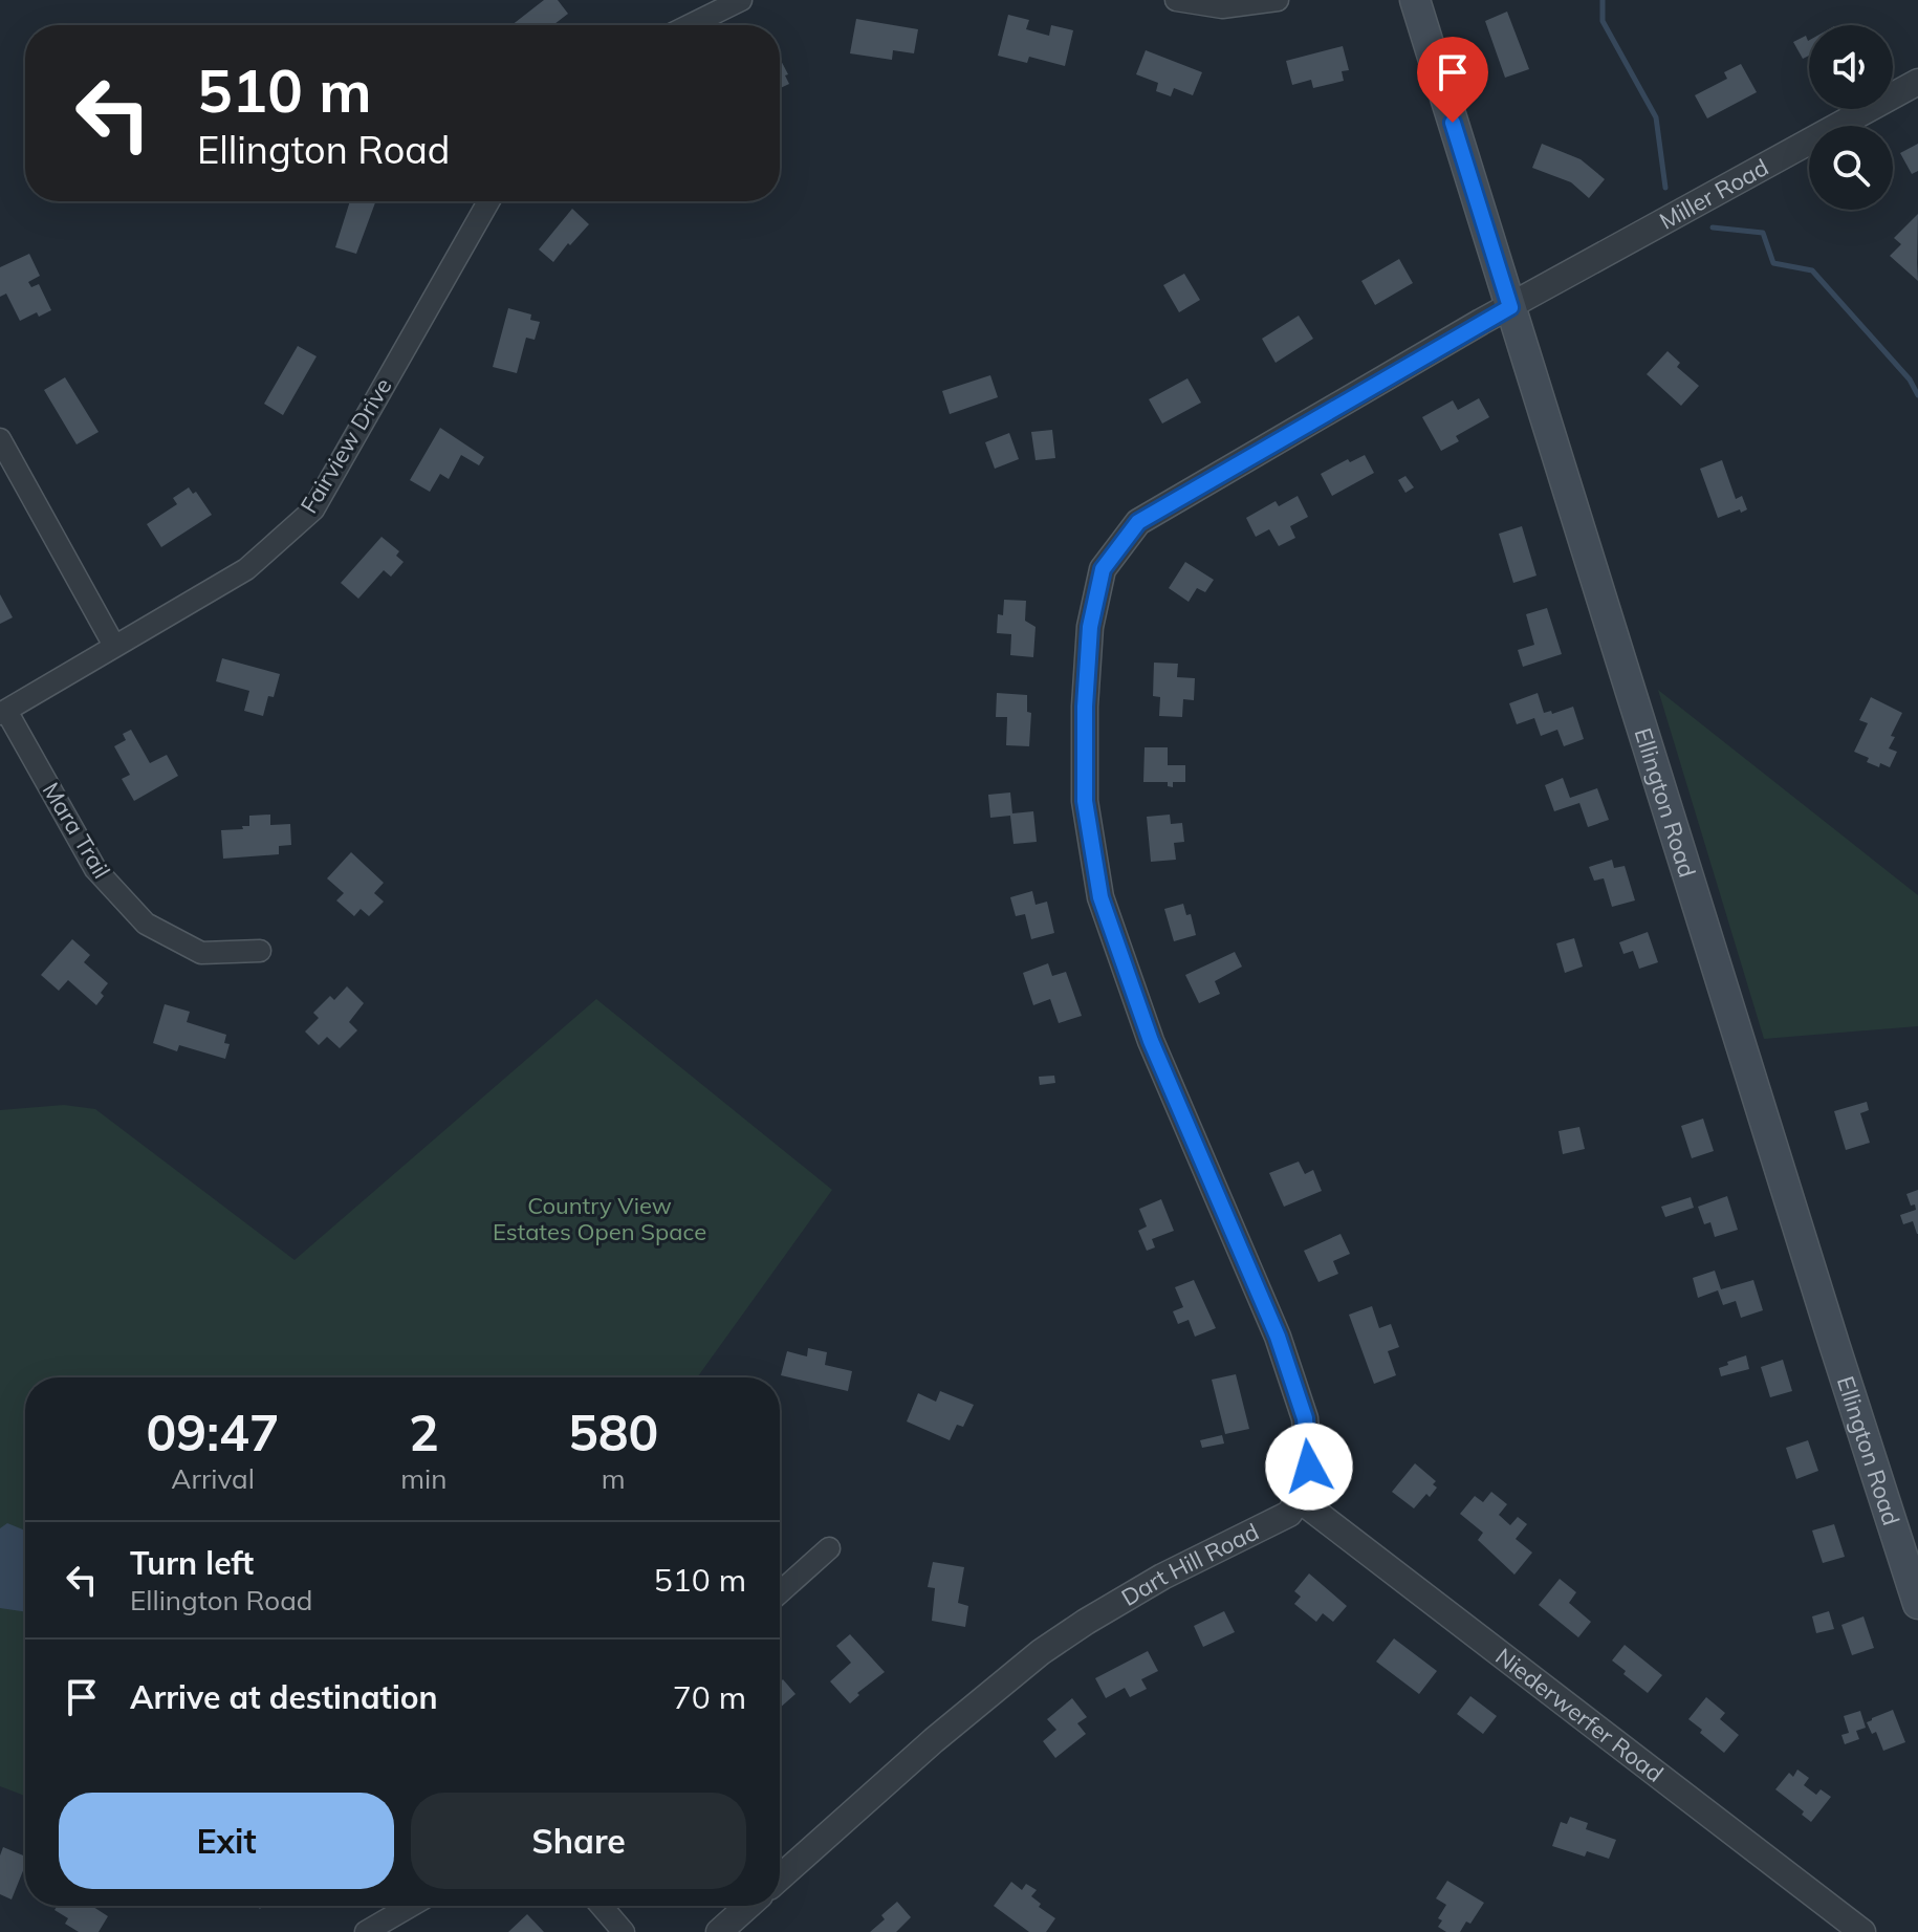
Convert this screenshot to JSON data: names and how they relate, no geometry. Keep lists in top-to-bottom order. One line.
{"streets":{"main road":["Ellington Road"],"street":["Miller Road","Fairview Drive","Mara Trail","Dart Hill Road","Niederwerfer Road"]},"crossings":[["Miller Road","Ellington Road"],["Fairview Drive","Mara Trail"],["Dart Hill Road","Niederwerfer Road"]],"parks":["Country View Estates Open Space"],"page":{"turn":["510 m","Ellington Road"],"eta":["09:47","Arrival","2","min","580","m"],"list":[{"name":"Turn left","note":"Ellington Road","value":"510 m"},{"name":"Arrive at destination","value":"70 m"}],"buttons":["Exit","Share"]}}
